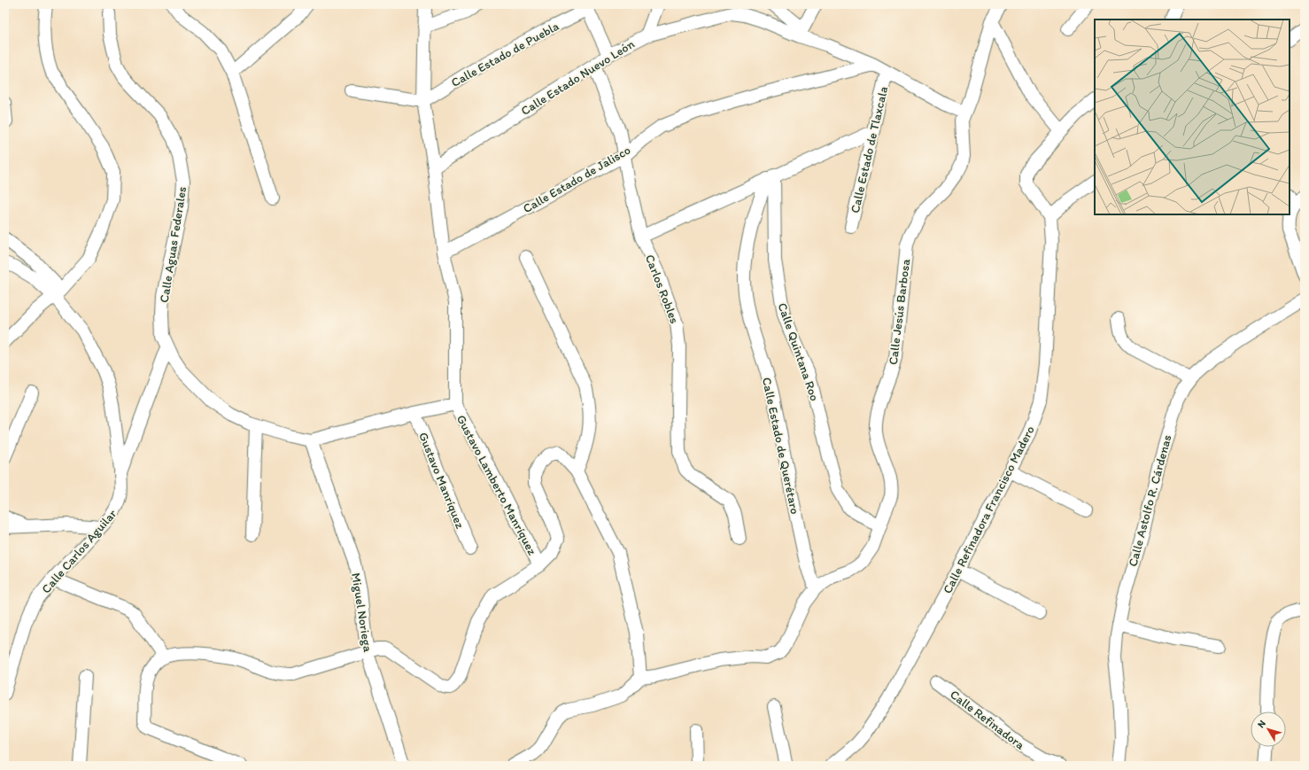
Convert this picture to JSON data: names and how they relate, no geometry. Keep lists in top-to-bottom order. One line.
{"streets":{"street":["Calle Estado de Puebla","Calle Estado Nuevo León","Calle Estado de Tlaxcala","Calle Estado de Jalisco","Calle Aguas Federales","Carlos Robles","Calle Jesús Barbosa","Calle Quintana Roo","Calle Estado de Querétaro","Gustavo Manríquez","Gustavo Lamberto Manríquez","Calle Astolfo R. Cárdenas","Calle Refinadora Francisco Madero","Calle Carlos Aguilar","Miguel Noriega","Calle Refinadora"]},"crossings":[["Calle Estado Nuevo León","Calle Estado de Tlaxcala"],["Calle Estado Nuevo León","Calle Estado de Jalisco"],["Calle Estado Nuevo León","Carlos Robles"],["Calle Estado Nuevo León","Calle Jesús Barbosa"],["Calle Estado de Jalisco","Carlos Robles"],["Calle Aguas Federales","Calle Carlos Aguilar"],["Calle Aguas Federales","Miguel Noriega"],["Calle Jesús Barbosa","Calle Quintana Roo"],["Calle Jesús Barbosa","Calle Estado de Querétaro"],["Calle Quintana Roo","Calle Estado de Querétaro"]],"north":"top left"}
